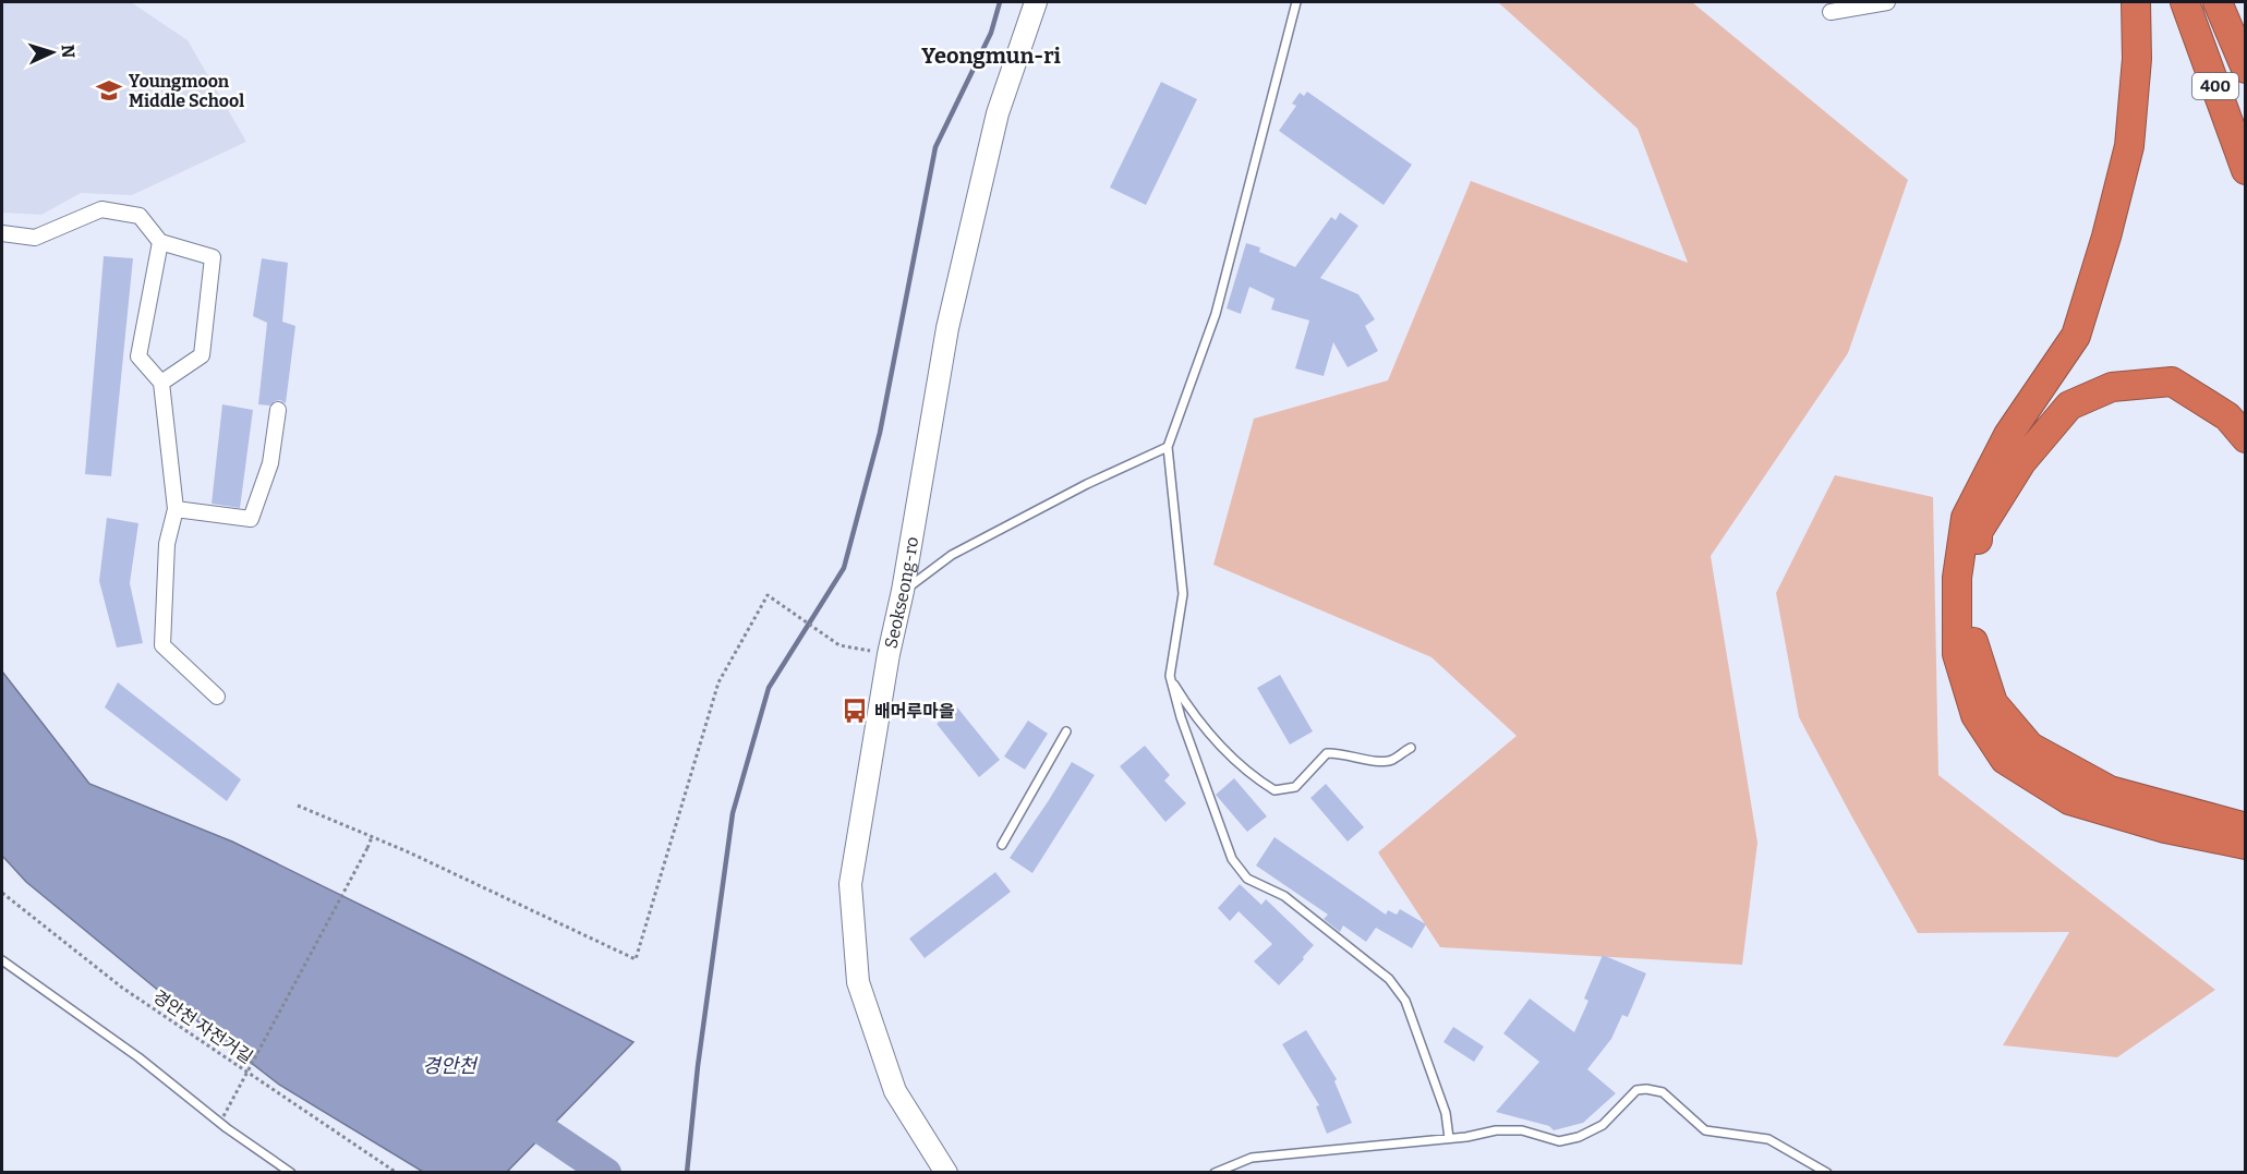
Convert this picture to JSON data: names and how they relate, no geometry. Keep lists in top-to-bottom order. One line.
{"streets":{"highway":["400"],"street":["Seokseong-ro"],"path":["경안천 자전거길"]},"districts":["Yeongmun-ri"],"water":["경안천"],"places":{"school or university":["Youngmoon Middle School"],"bus stop":["배머루마을"]},"north":"right"}
